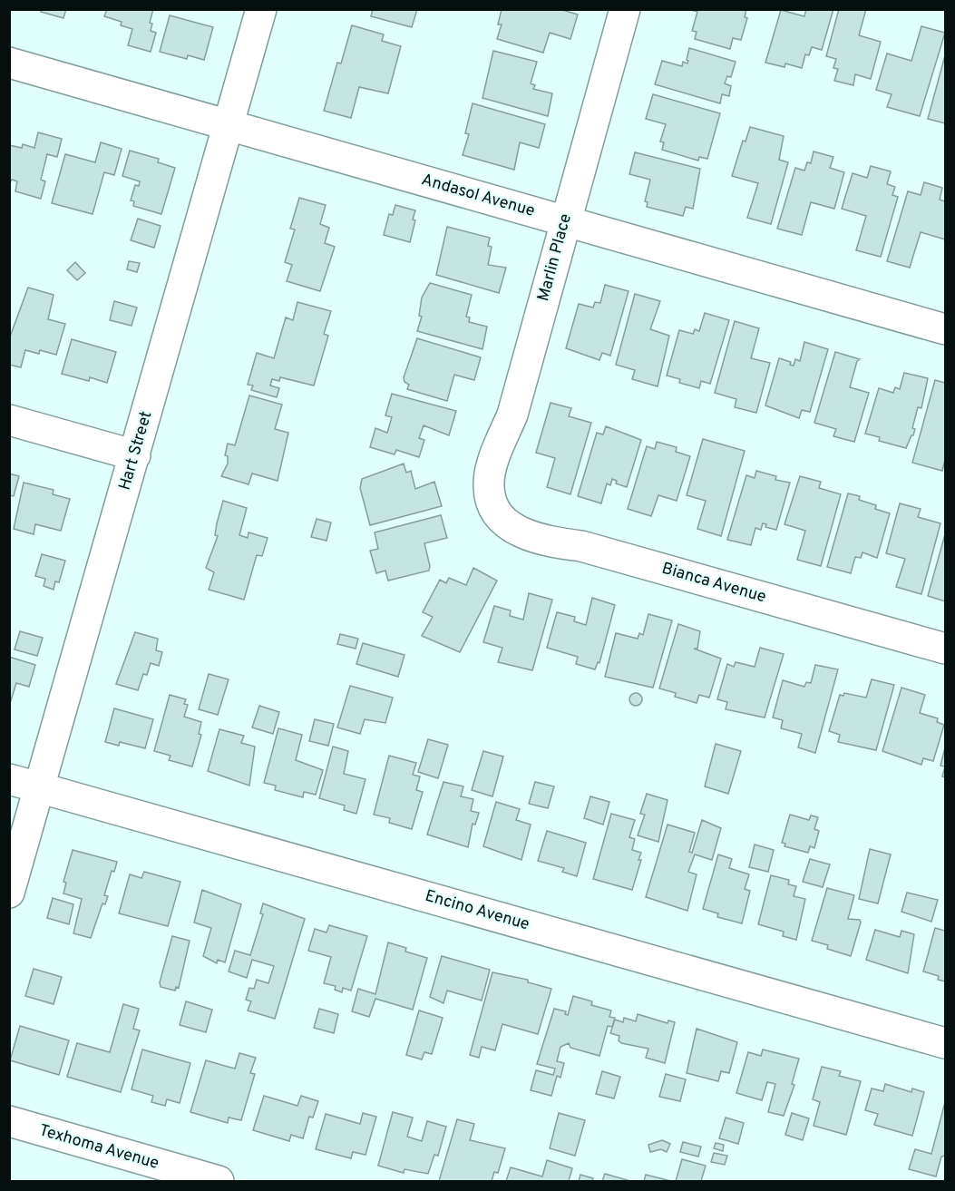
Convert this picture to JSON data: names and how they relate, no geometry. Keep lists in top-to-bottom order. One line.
{"streets":{"street":["Andasol Avenue","Marlin Place","Hart Street","Bianca Avenue","Encino Avenue","Texhoma Avenue"]},"crossings":[["Andasol Avenue","Marlin Place"],["Andasol Avenue","Hart Street"],["Marlin Place","Bianca Avenue"],["Hart Street","Encino Avenue"]]}
